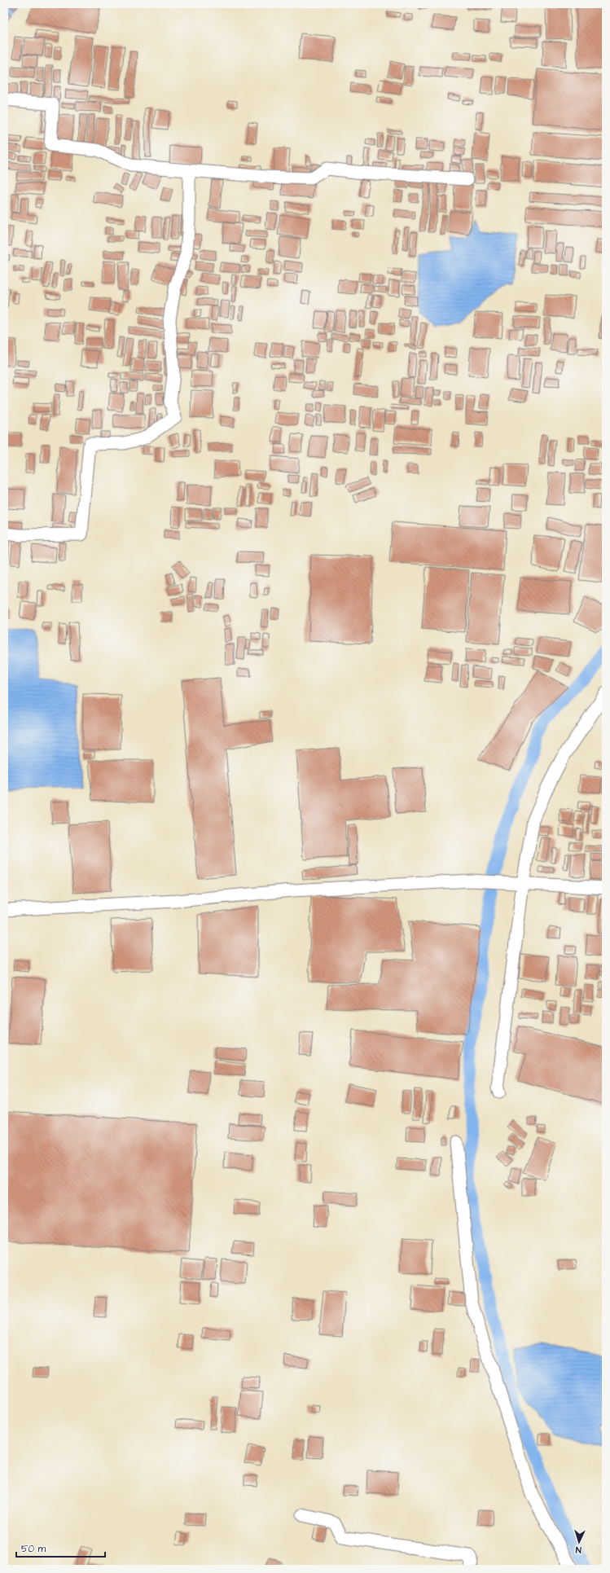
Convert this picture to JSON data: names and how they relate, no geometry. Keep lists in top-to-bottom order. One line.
{"scale_bar":"50 m","north":"bottom"}
